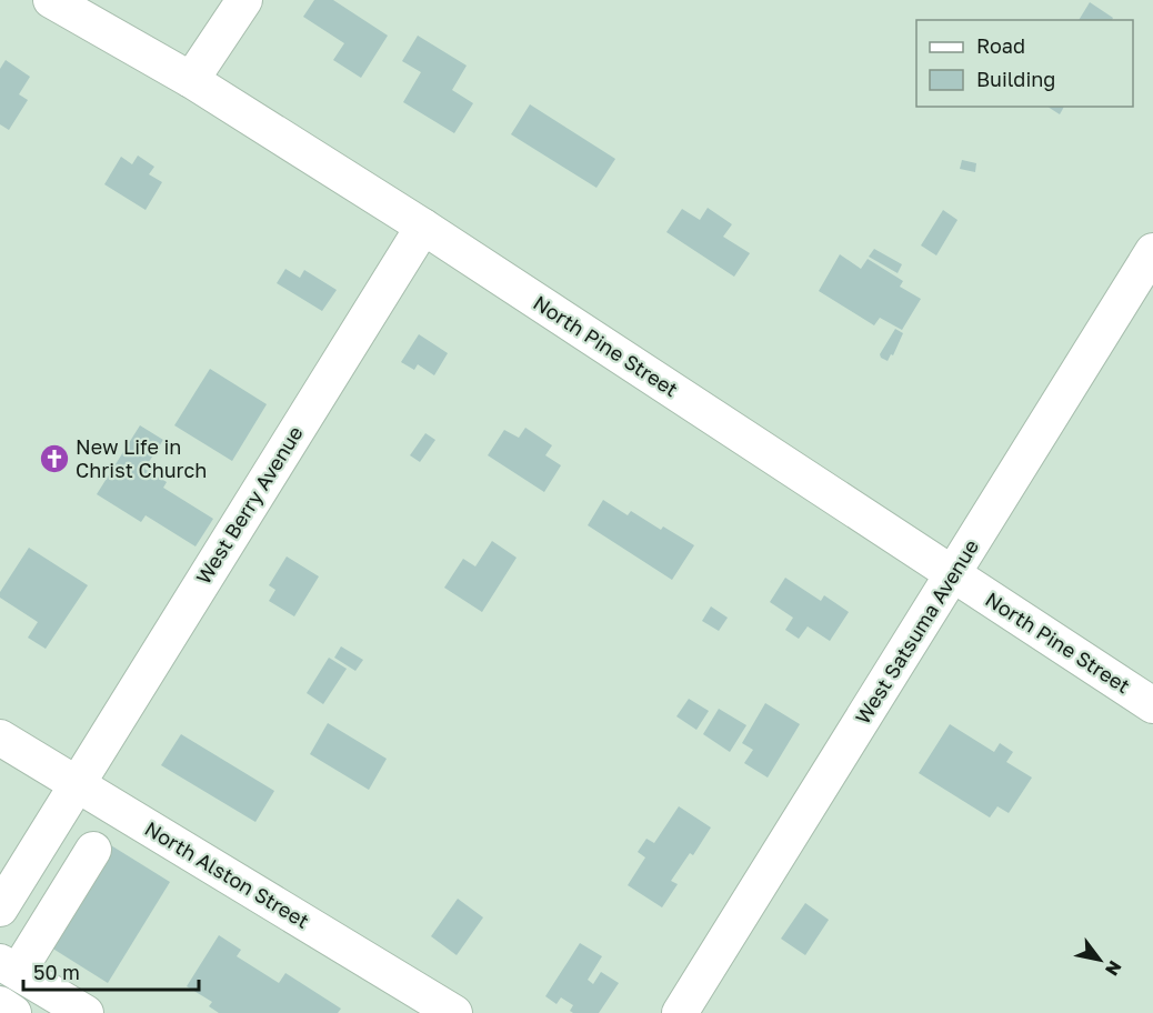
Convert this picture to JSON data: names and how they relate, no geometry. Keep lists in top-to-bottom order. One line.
{"streets":{"street":["North Pine Street","West Berry Avenue","West Satsuma Avenue","North Alston Street"]},"crossings":[["North Pine Street","West Berry Avenue"],["North Pine Street","West Satsuma Avenue"],["West Berry Avenue","North Alston Street"]],"places":{"church":["New Life in Christ Church"]},"legend":["Road","Building"],"scale_bar":"50 m","north":"bottom right"}
